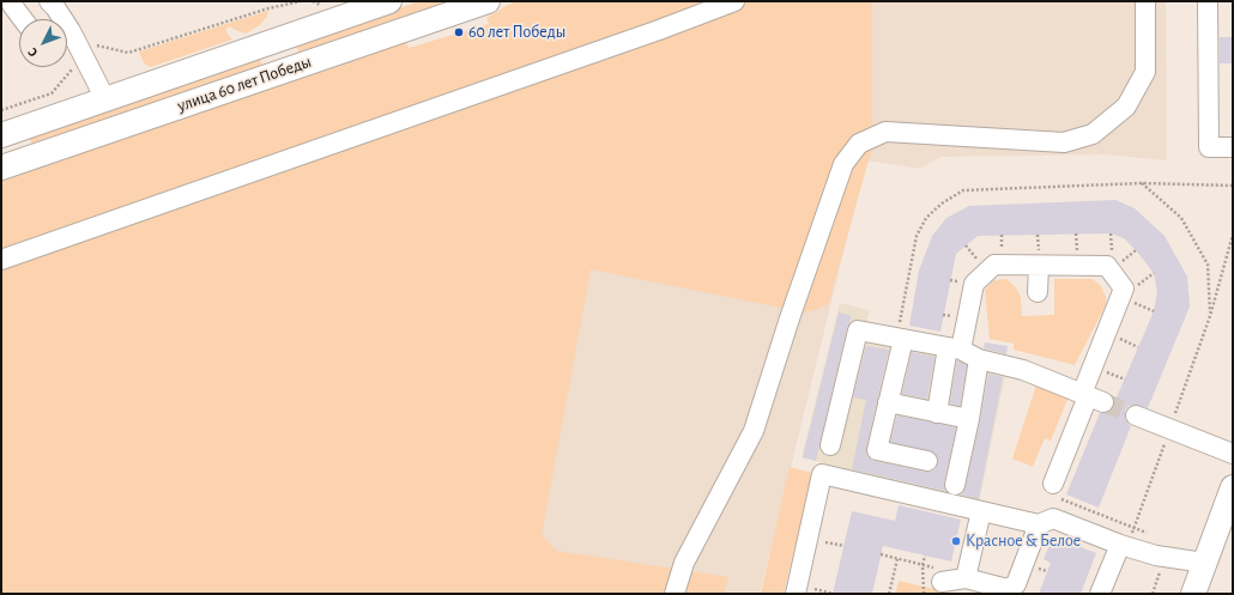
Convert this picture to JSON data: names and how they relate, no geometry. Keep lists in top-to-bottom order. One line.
{"streets":{"main road":["улица 60 лет Победы"]},"places":["60 лет Победы","Красное & Белое"],"north":"bottom left"}
